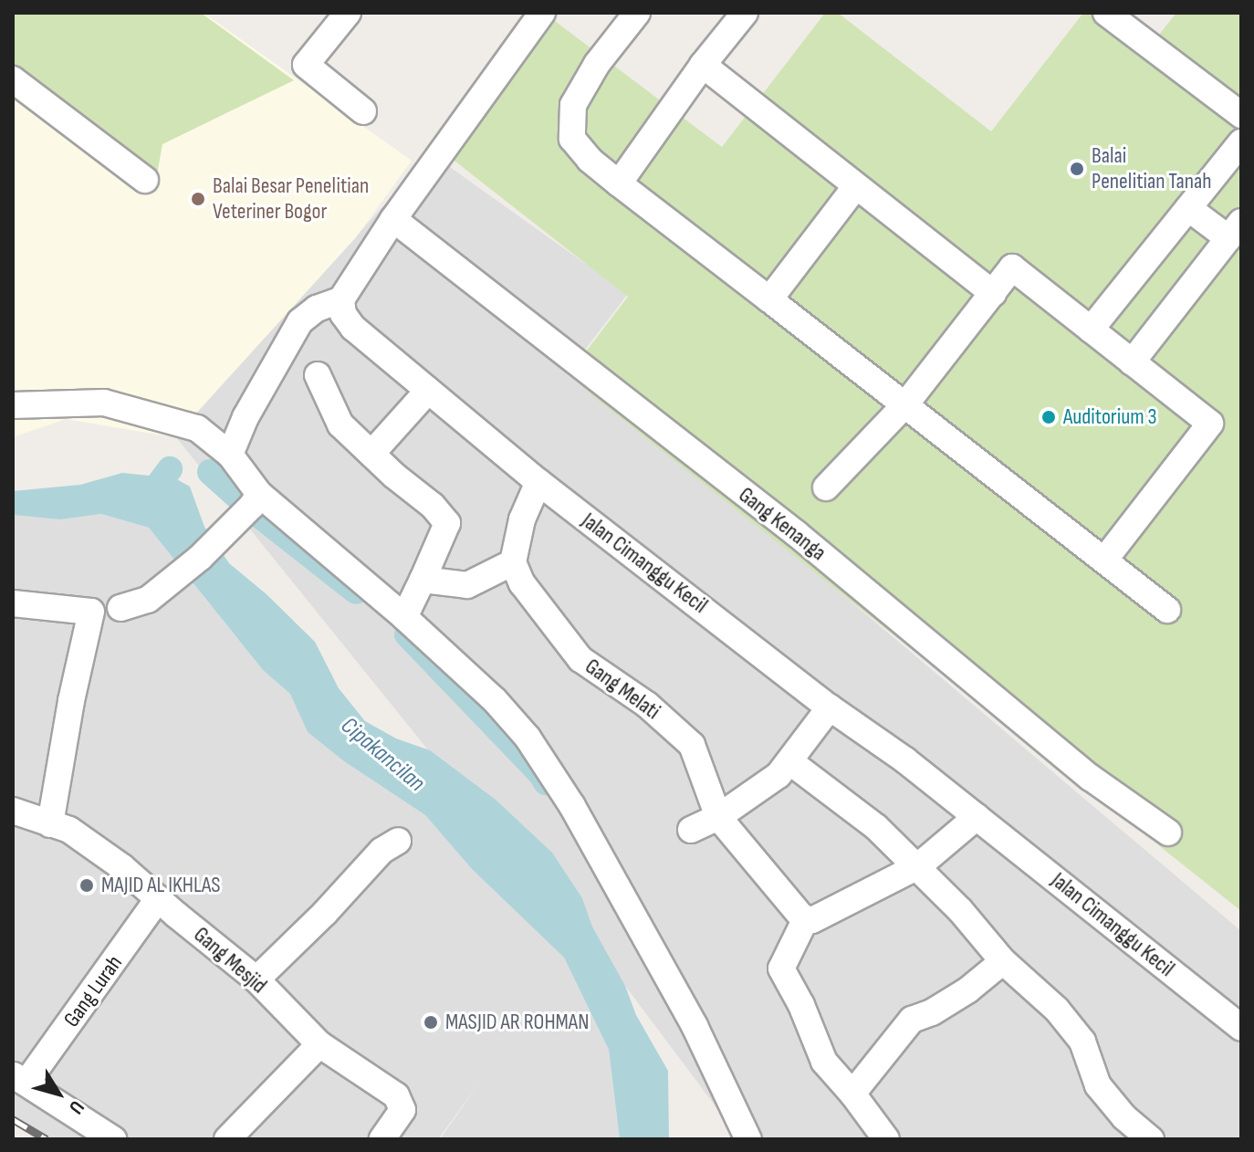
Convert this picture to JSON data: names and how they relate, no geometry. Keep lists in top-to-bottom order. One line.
{"streets":{"street":["Gang Kenanga","Jalan Cimanggu Kecil","Gang Melati","Gang Mesjid","Gang Lurah"]},"crossings":[["Gang Mesjid","Gang Lurah"]],"water":["Cipakancilan"],"places":["Balai Penelitian Tanah","Balai Besar Penelitian Veteriner Bogor","Auditorium 3","MAJID AL IKHLAS","MASJID AR ROHMAN"],"north":"bottom right"}
